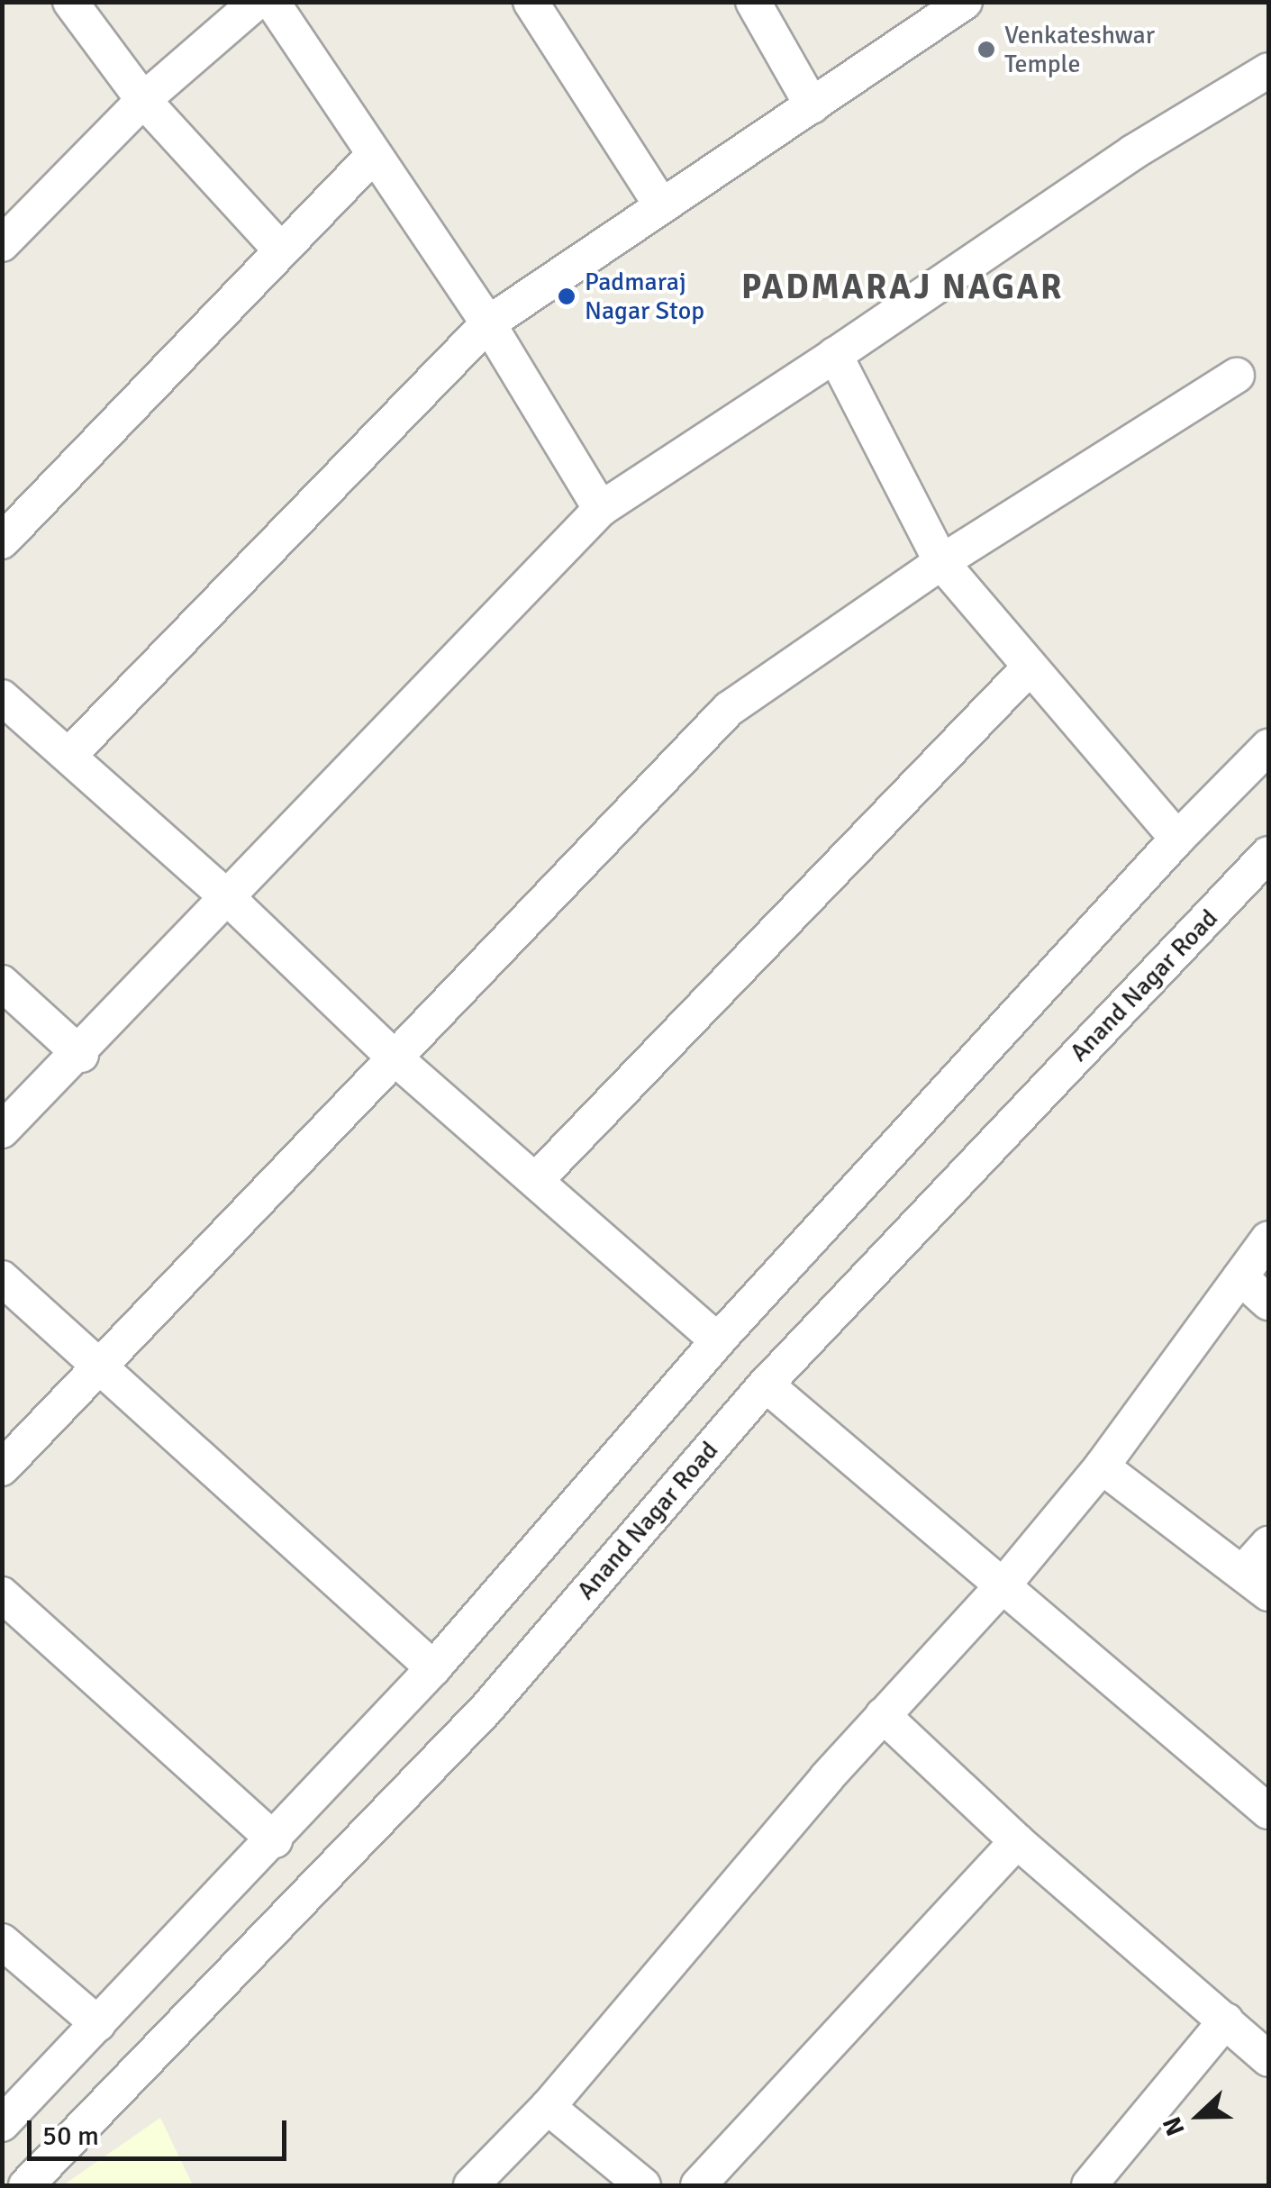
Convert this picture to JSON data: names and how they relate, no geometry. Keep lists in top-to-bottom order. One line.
{"streets":{"street":["Anand Nagar Road"]},"districts":["PADMARAJ NAGAR"],"places":["Venkateshwar Temple","Padmaraj Nagar Stop"],"scale_bar":"50 m","north":"left"}
